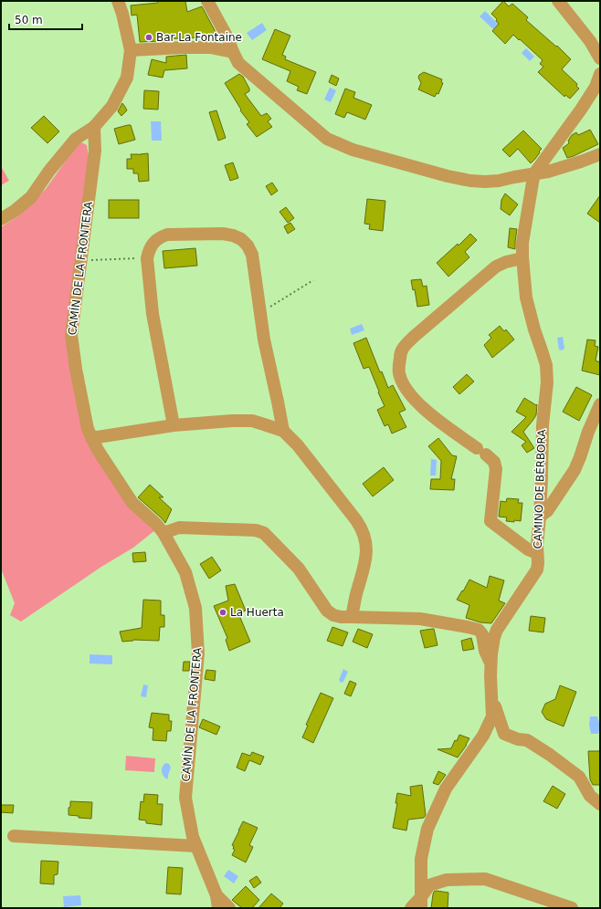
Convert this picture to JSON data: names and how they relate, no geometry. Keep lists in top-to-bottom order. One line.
{"streets":{"street":["CAMÍN DE LA FRONTERA","CAMINO DE BÉRBORA"]},"places":["Bar La Fontaine","La Huerta"],"scale_bar":"50 m"}
